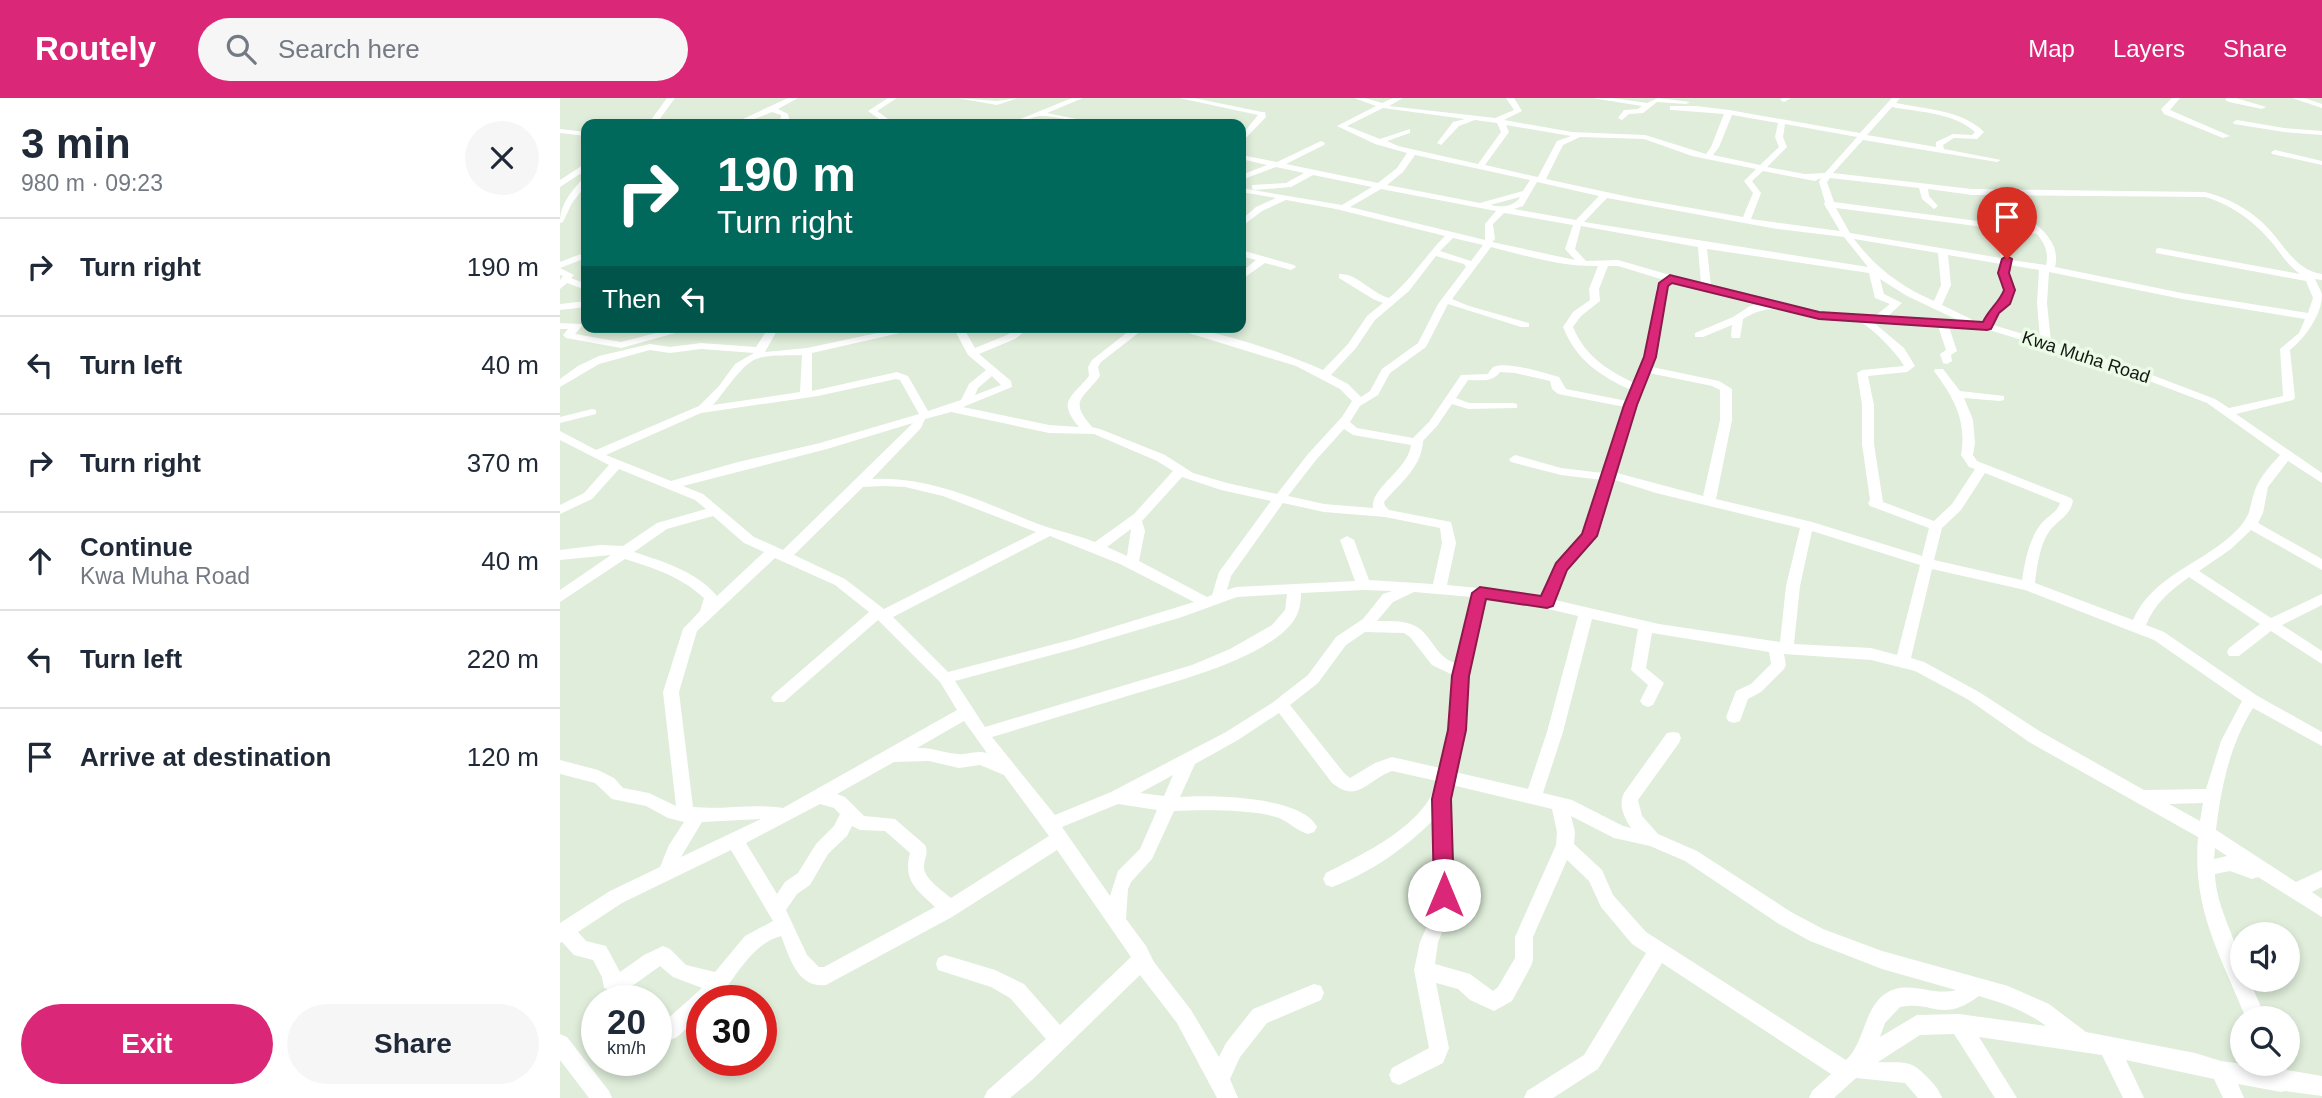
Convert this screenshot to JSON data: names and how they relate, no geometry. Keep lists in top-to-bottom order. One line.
{"streets":{"street":["Kwa Muha Road"]},"page":{"header":"Routely","search":"Search here","nav":["Map","Layers","Share"],"heading":["3 min","980 m · 09:23"],"turn":["190 m","Turn right"],"list":[{"name":"Turn right","value":"190 m"},{"name":"Turn left","value":"40 m"},{"name":"Turn right","value":"370 m"},{"name":"Continue","note":"Kwa Muha Road","value":"40 m"},{"name":"Turn left","value":"220 m"},{"name":"Arrive at destination","value":"120 m"}],"then":"Then","speed":"20 km/h","limit":"30","buttons":["Exit","Share"]}}
